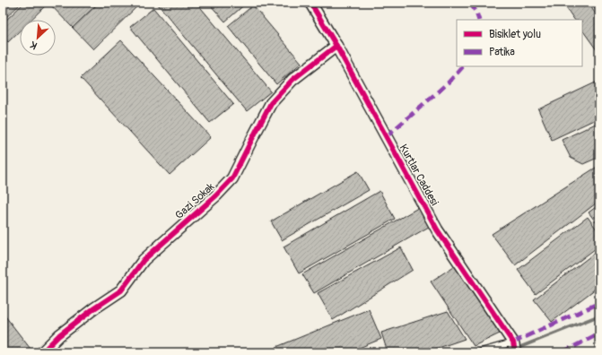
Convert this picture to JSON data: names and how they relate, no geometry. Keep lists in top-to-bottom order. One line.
{"streets":{"street":["Kurtlar Caddesi","Gazi Sokak"]},"crossings":[["Kurtlar Caddesi","Gazi Sokak"]],"legend":["Bisiklet yolu","Patika"],"north":"bottom left"}
